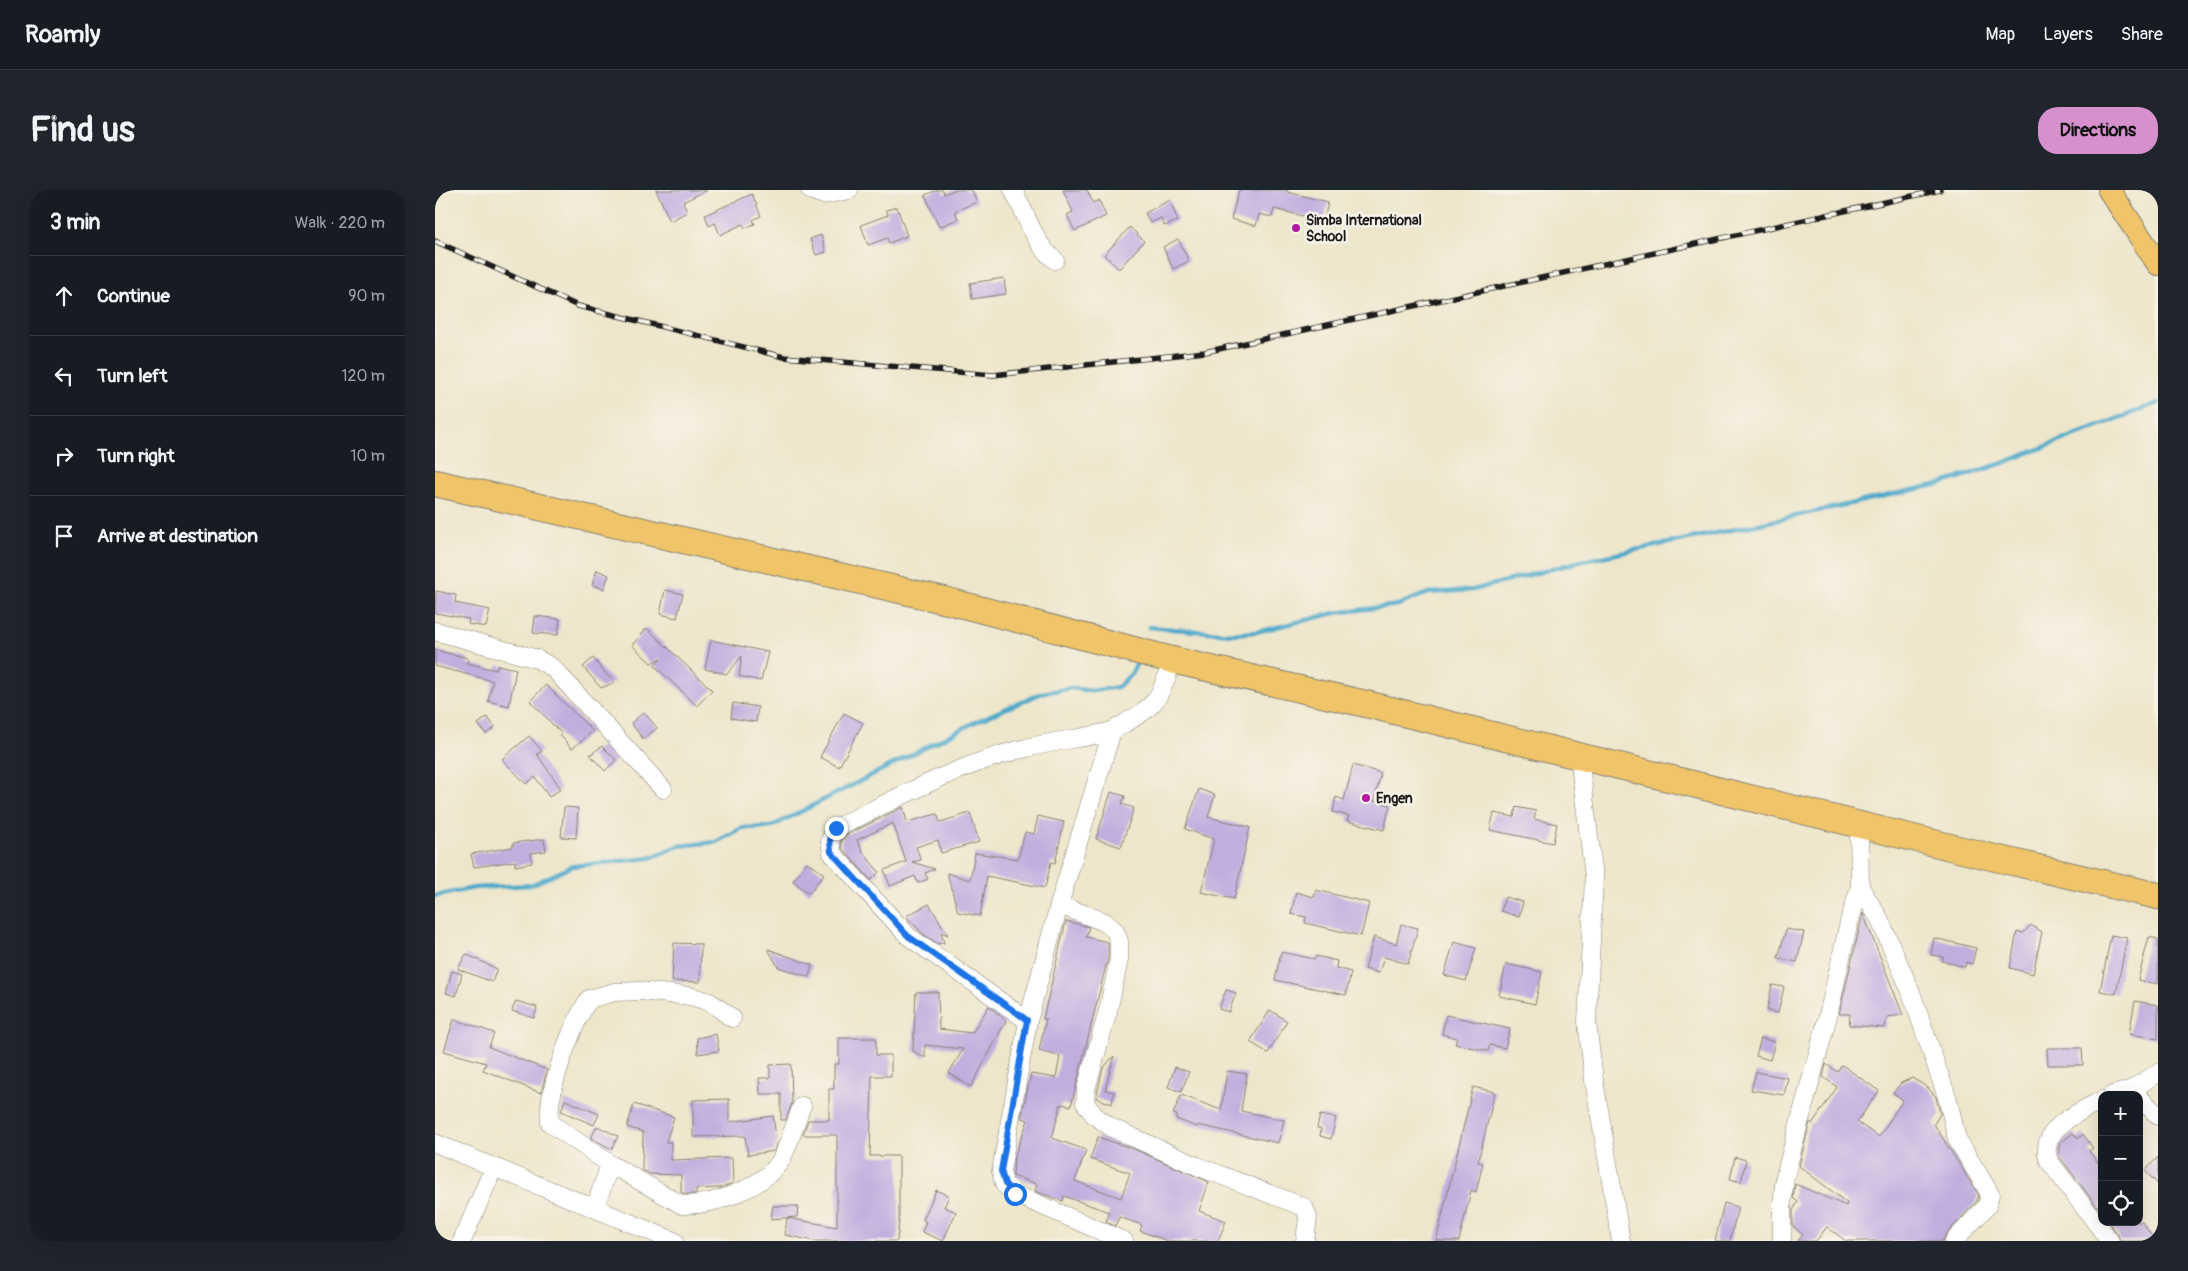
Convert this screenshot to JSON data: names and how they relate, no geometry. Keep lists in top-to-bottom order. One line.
{"places":["Simba International School","Engen"],"page":{"header":"Roamly","nav":["Map","Layers","Share"],"buttons":"Directions","title":"Find us","heading":["3 min","Walk · 220 m"],"list":[["Continue","90 m"],["Turn left","120 m"],["Turn right","10 m"],"Arrive at destination"],"map_buttons":["+","−"]}}
